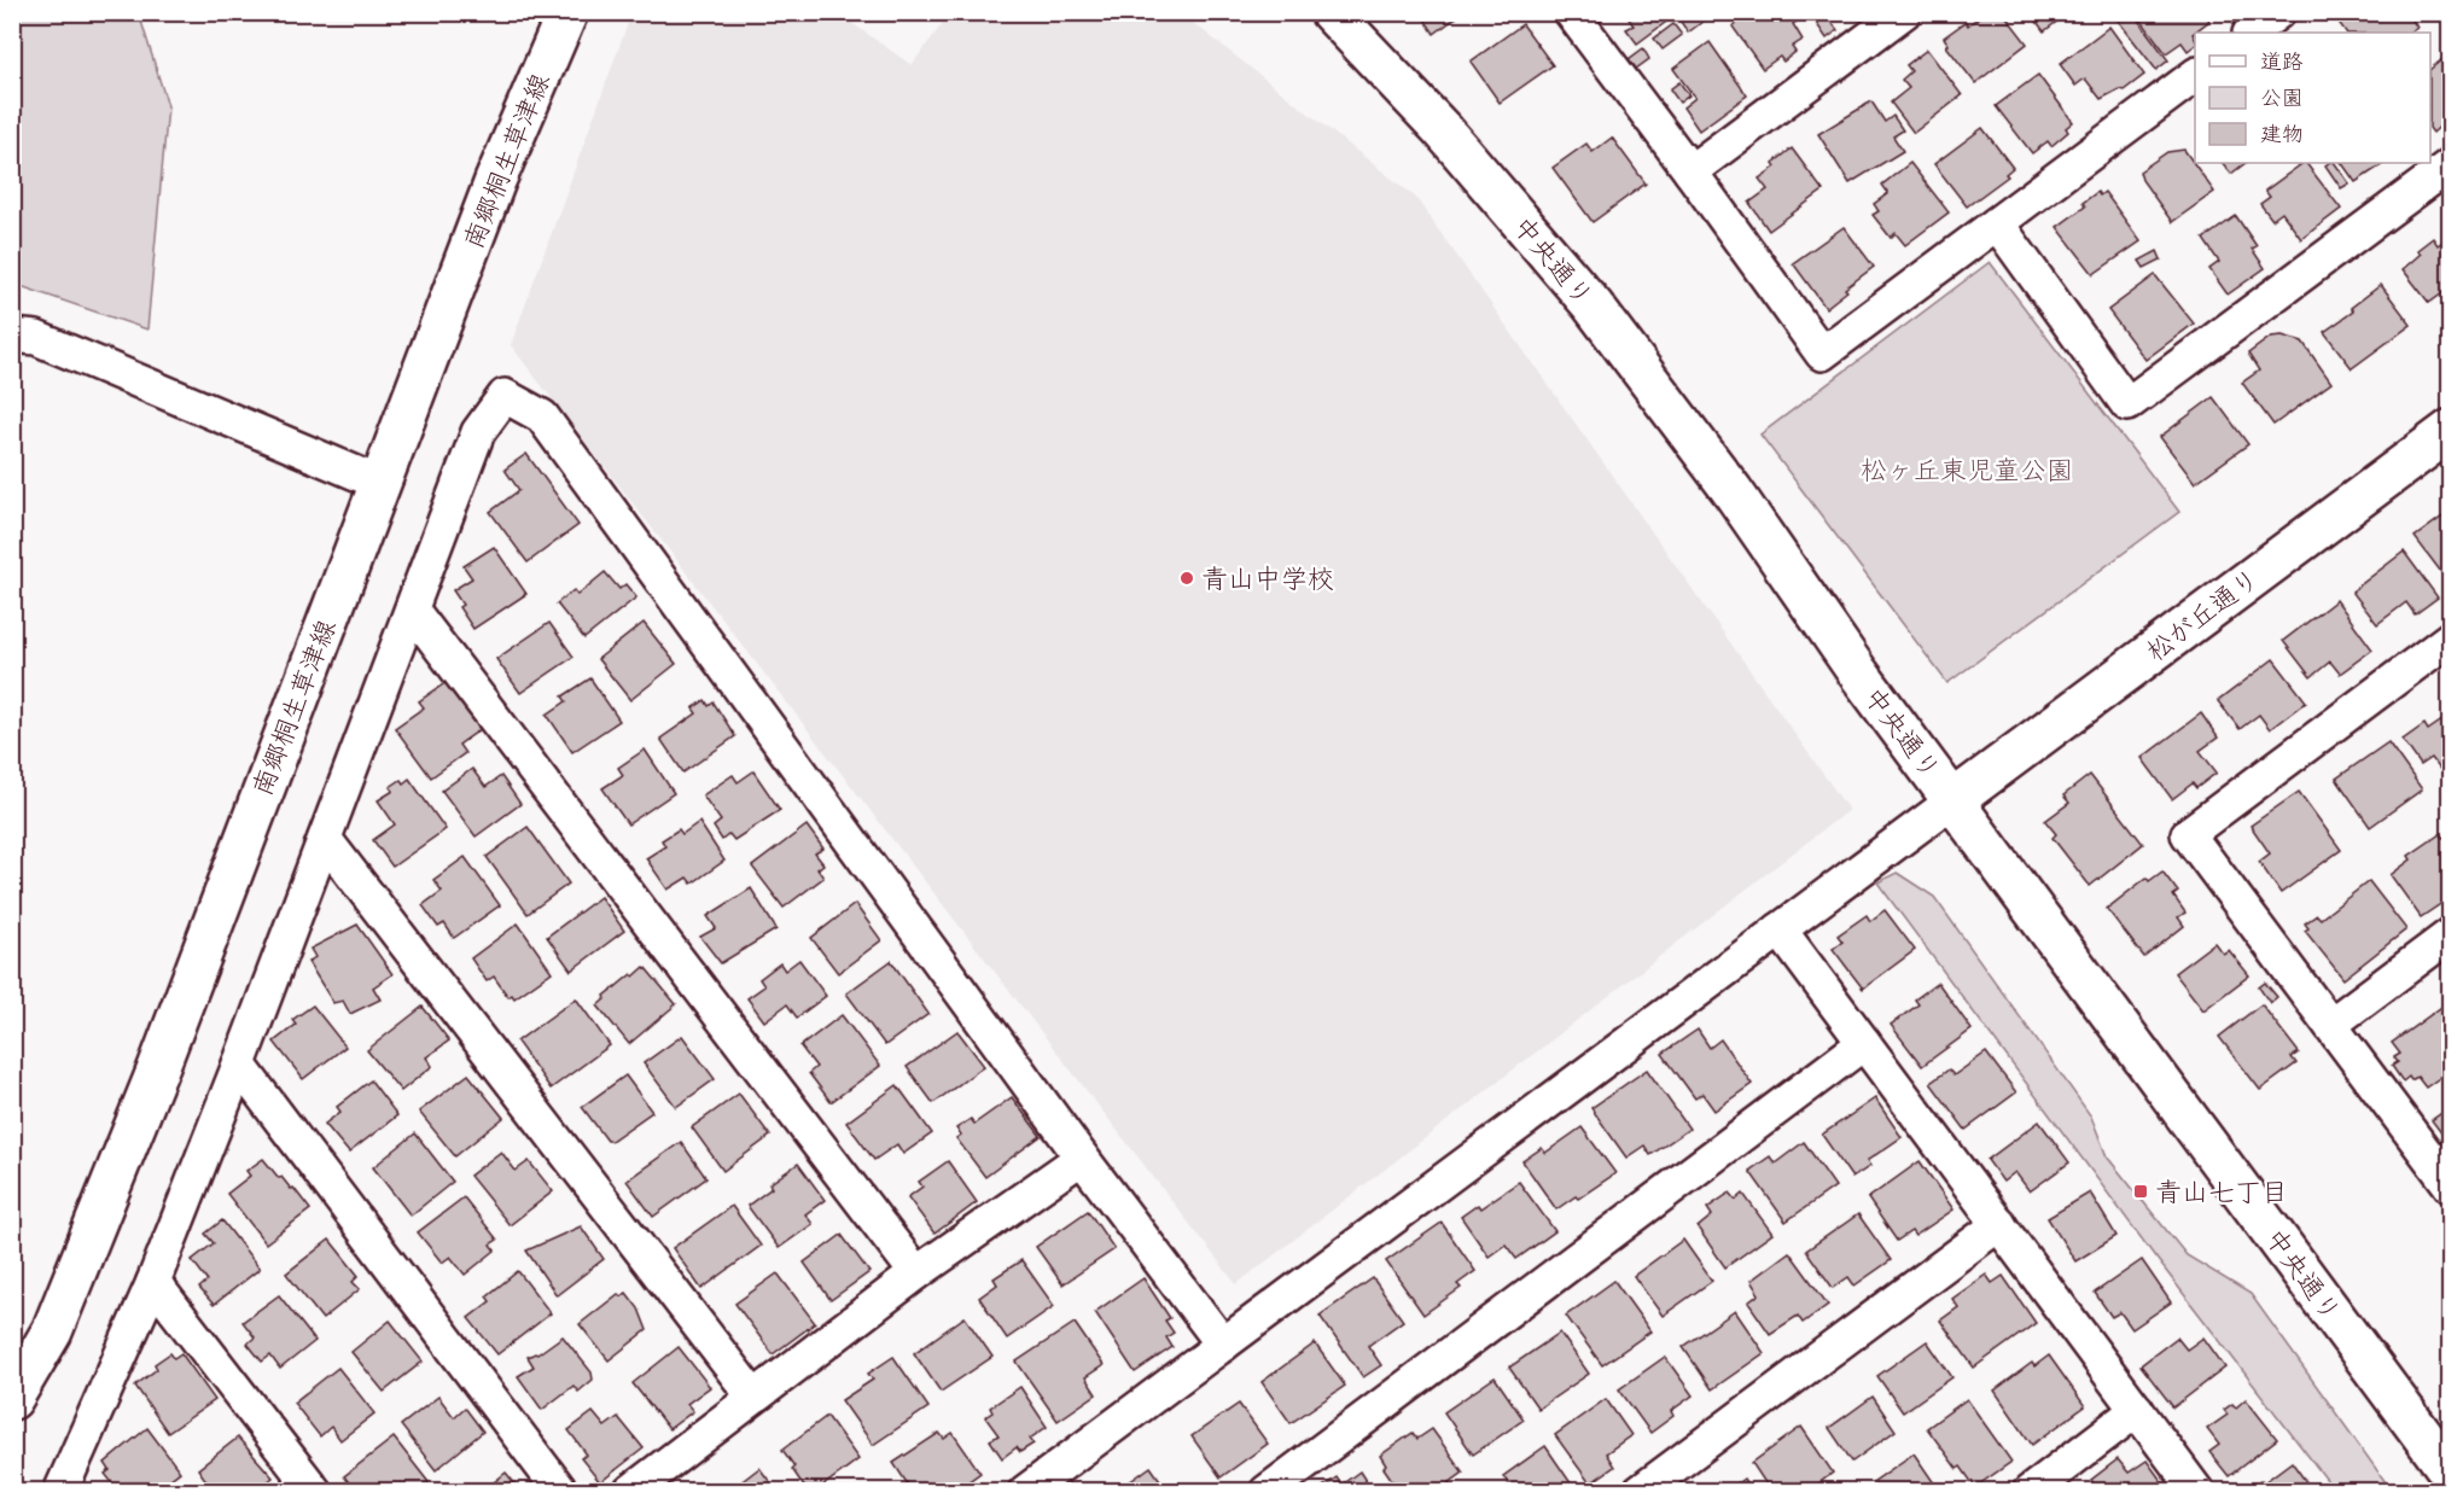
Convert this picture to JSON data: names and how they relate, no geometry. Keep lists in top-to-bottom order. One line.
{"streets":{"street":["南郷桐生草津線","中央通り","松が丘通り"]},"crossings":[["中央通り","松が丘通り"]],"parks":["松ヶ丘東児童公園"],"places":{"other":["青山中学校"],"transit":["青山七丁目"]},"legend":["道路","公園","建物"]}
